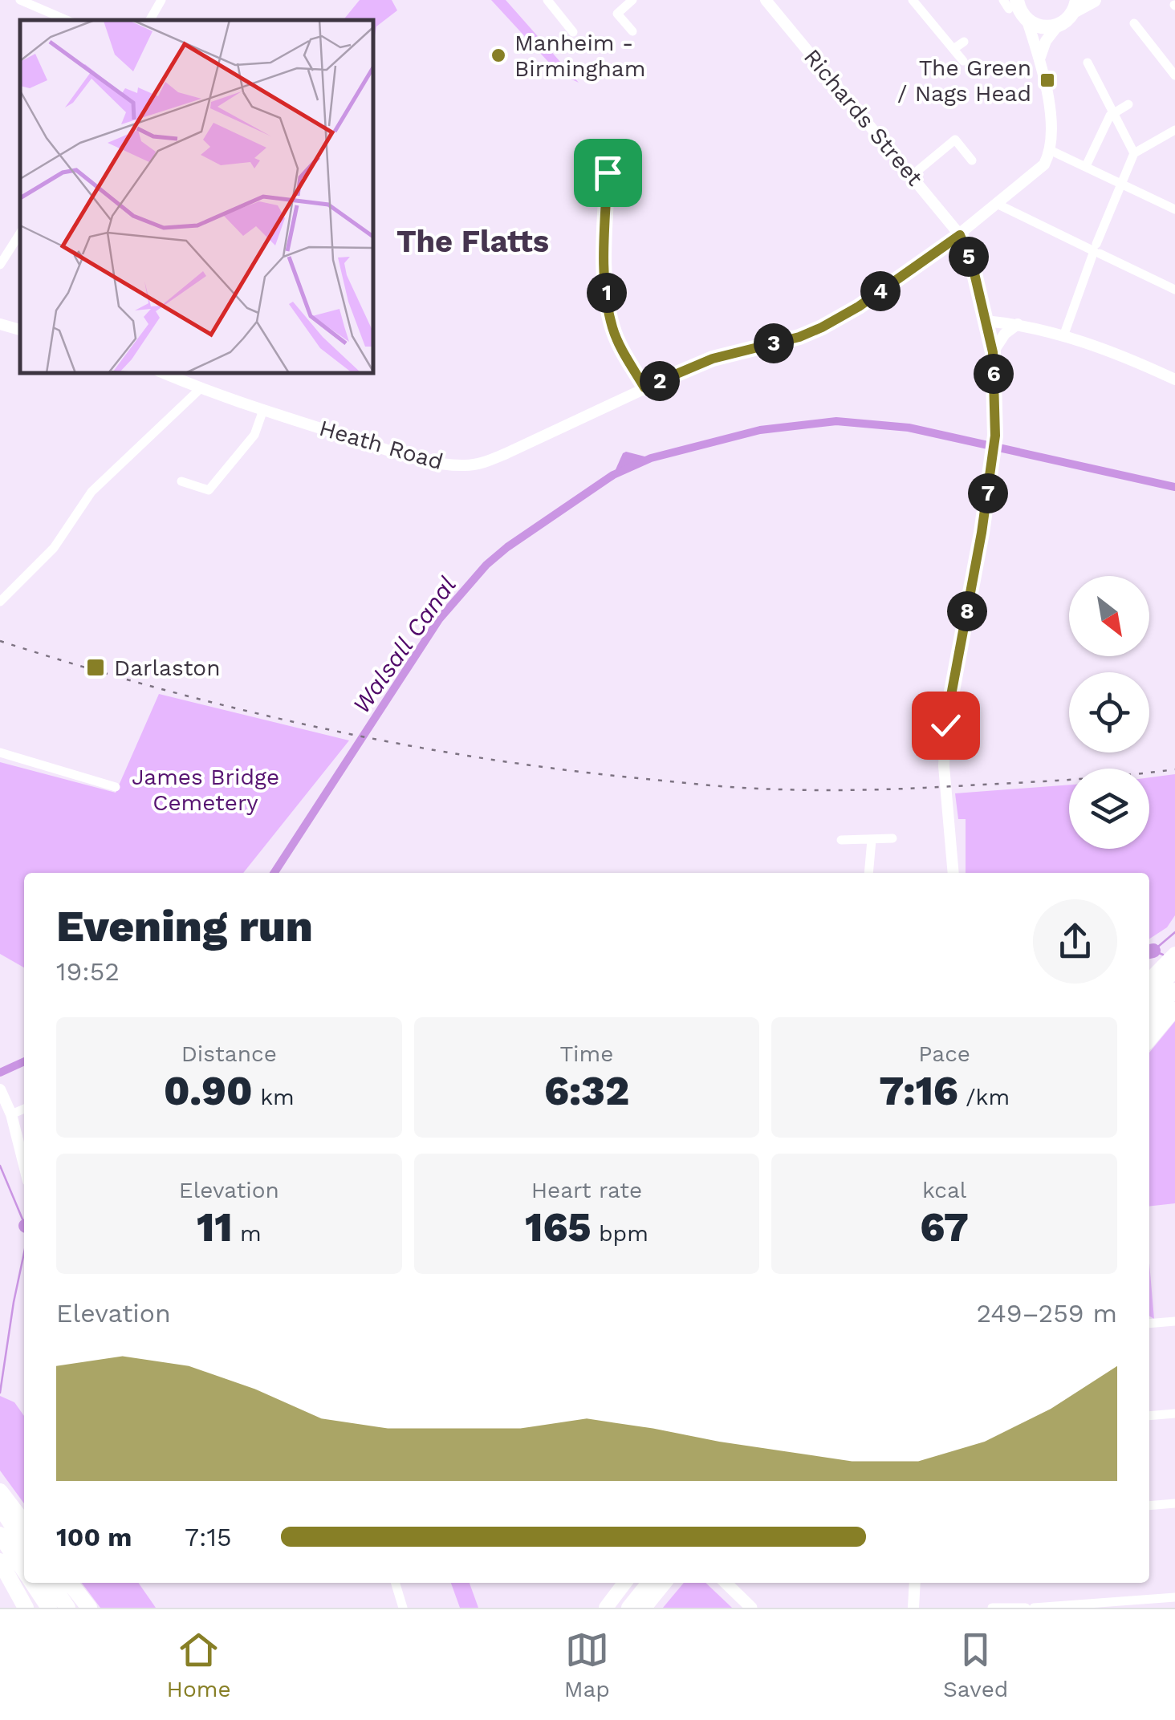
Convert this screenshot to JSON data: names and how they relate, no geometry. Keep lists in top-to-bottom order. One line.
{"streets":{"street":["Richards Street","Heath Road"]},"crossings":[["Richards Street","Heath Road"]],"districts":["The Flatts"],"water":["Walsall Canal"],"parks":["James Bridge Cemetery"],"places":{"other":["Manheim - Birmingham"],"transit":["The Green / Nags Head","Darlaston"]},"north":"bottom right","page":{"pins":["5","4","1","3","6","2","7","8"],"heading":["Evening run","19:52"],"stats":[["Distance","0.90 km"],["Time","6:32"],["Pace","7:16 /km"],["Elevation","11 m"],["Heart rate","165 bpm"],["kcal","67"]],"chart":["Elevation","249–259 m"],"list":[{"name":"100 m","note":"7:15"}],"tabs":["Home","Map","Saved"]}}
